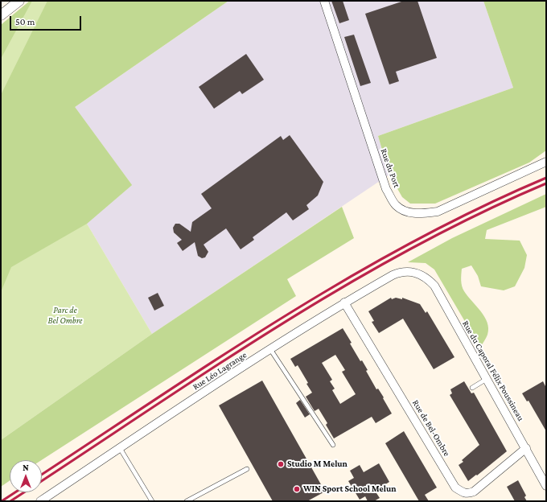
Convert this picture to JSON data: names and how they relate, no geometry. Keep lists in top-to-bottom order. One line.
{"streets":{"street":["Rue du Port","Rue Léo Lagrange","Rue du Caporal Félix Poussineau","Rue de Bel-Ombre"]},"crossings":[["Rue Léo Lagrange","Rue du Caporal Félix Poussineau"],["Rue Léo Lagrange","Rue de Bel-Ombre"],["Rue du Caporal Félix Poussineau","Rue de Bel-Ombre"]],"parks":["Parc de Bel Ombre"],"places":["Studio M Melun","WIN Sport School Melun"],"scale_bar":"50 m","north":"top"}
